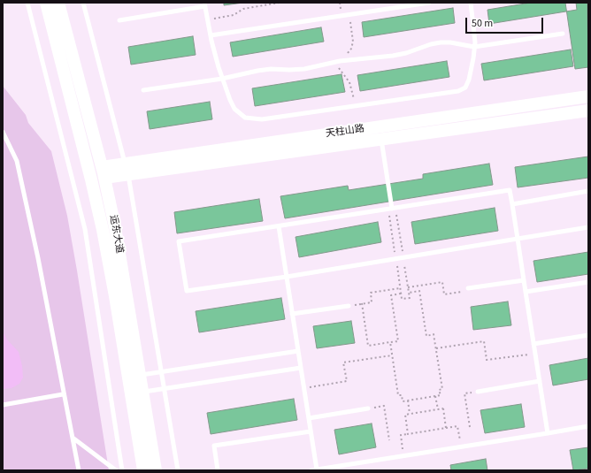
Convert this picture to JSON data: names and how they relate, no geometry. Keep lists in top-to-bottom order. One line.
{"streets":{"street":["天柱山路","运东大道"]},"crossings":[["天柱山路","运东大道"]],"scale_bar":"50 m"}
